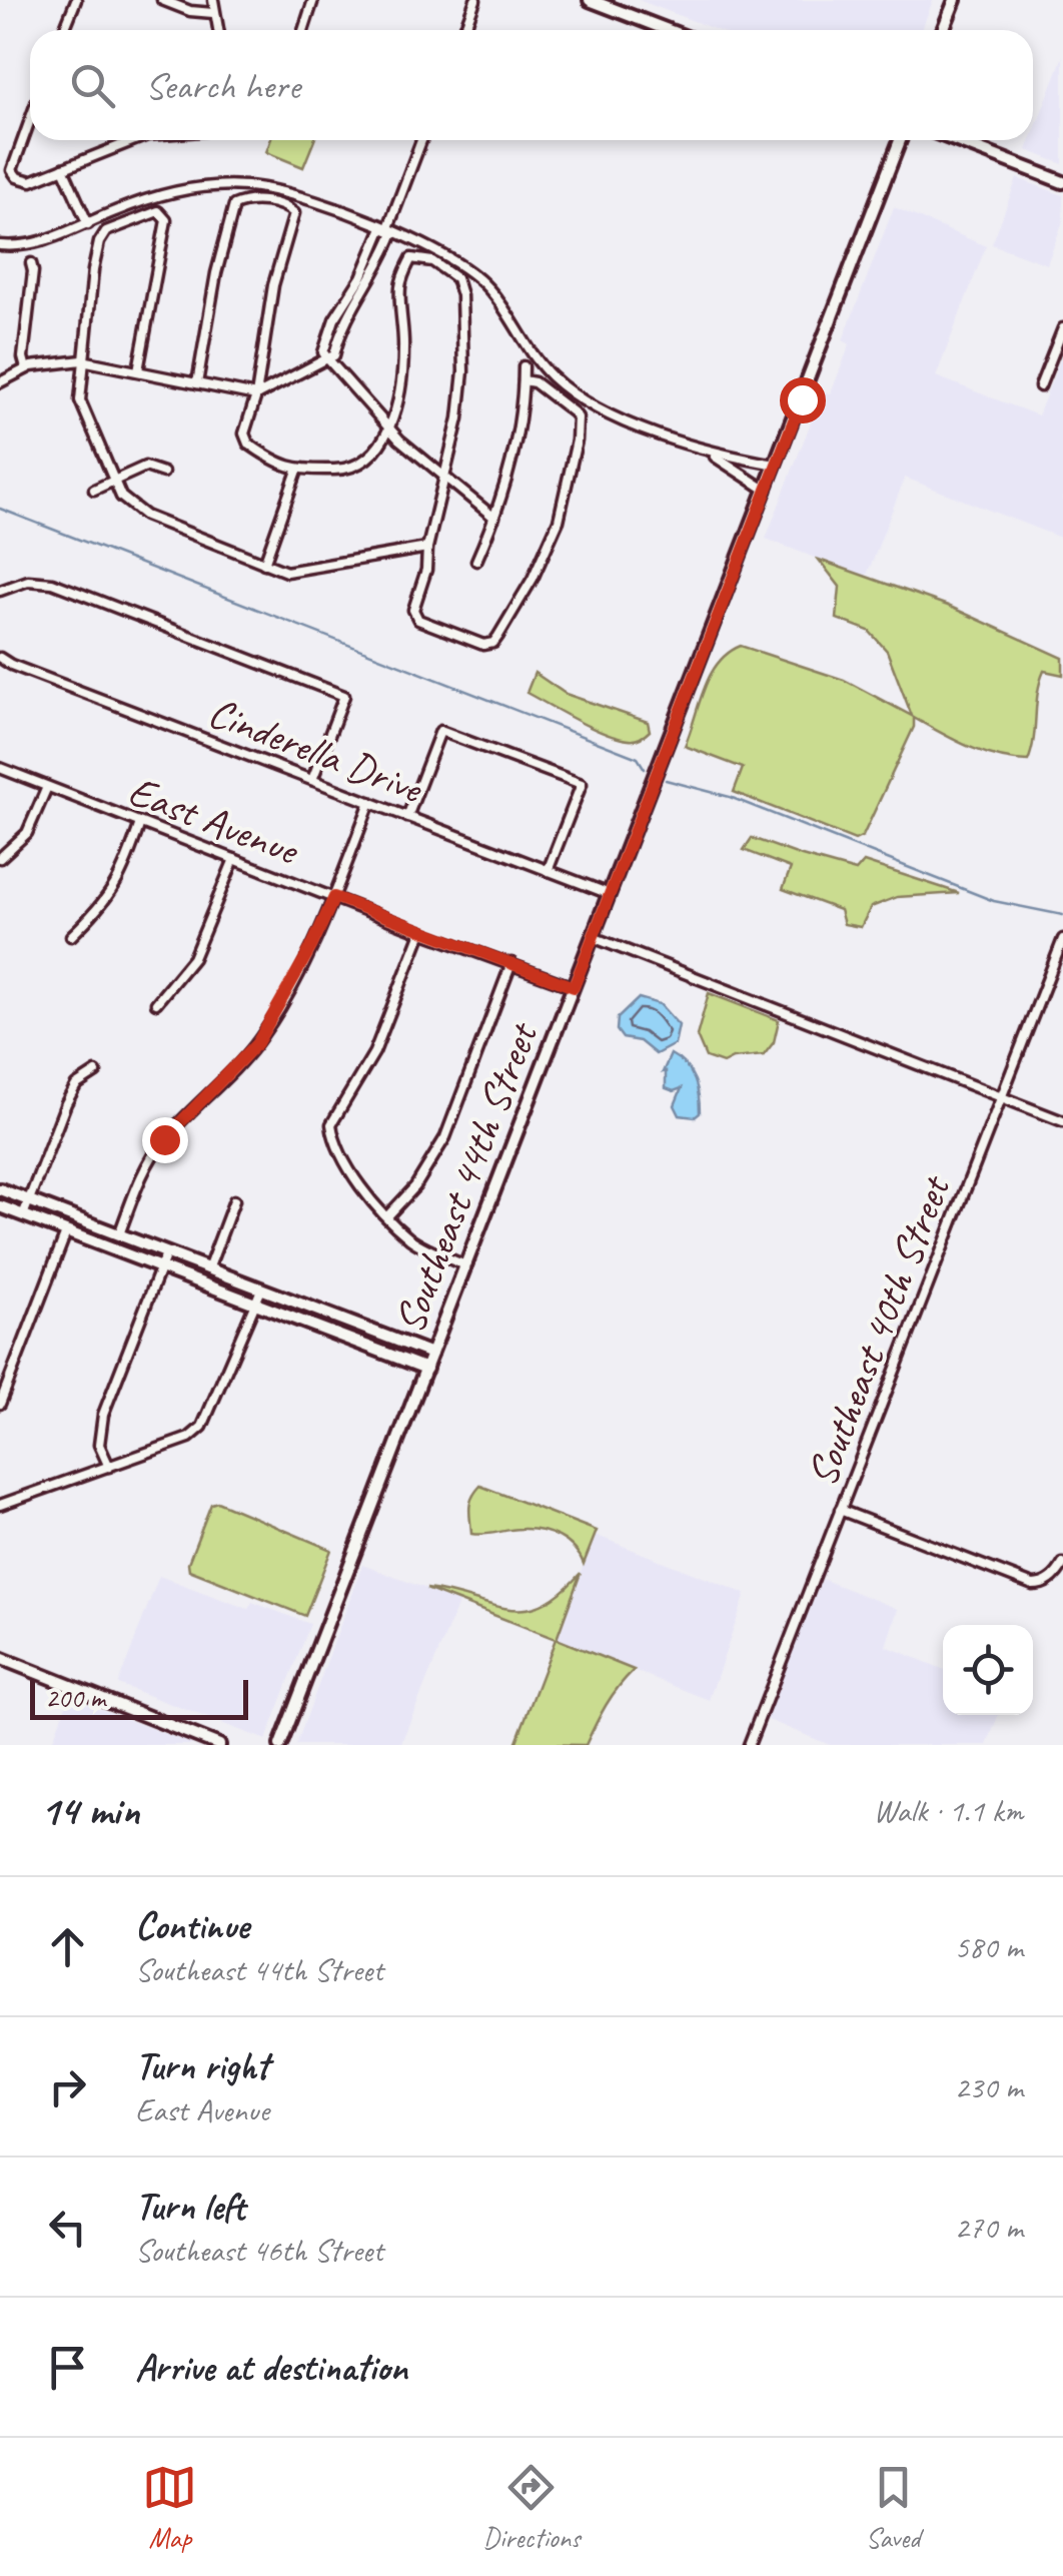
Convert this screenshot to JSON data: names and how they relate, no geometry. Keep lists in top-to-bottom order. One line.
{"streets":{"main road":["Southeast 44th Street"],"street":["Cinderella Drive","East Avenue","Southeast 40th Street"]},"crossings":[["Cinderella Drive","Southeast 44th Street"],["East Avenue","Southeast 44th Street"]],"scale_bar":"200 m","page":{"search":"Search here","scale":"200 m","heading":["14 min","Walk · 1.1 km"],"list":[["Continue","Southeast 44th Street","580 m"],["Turn right","East Avenue","230 m"],["Turn left","Southeast 46th Street","270 m"],"Arrive at destination"],"nav":["Map","Directions","Saved"]}}
